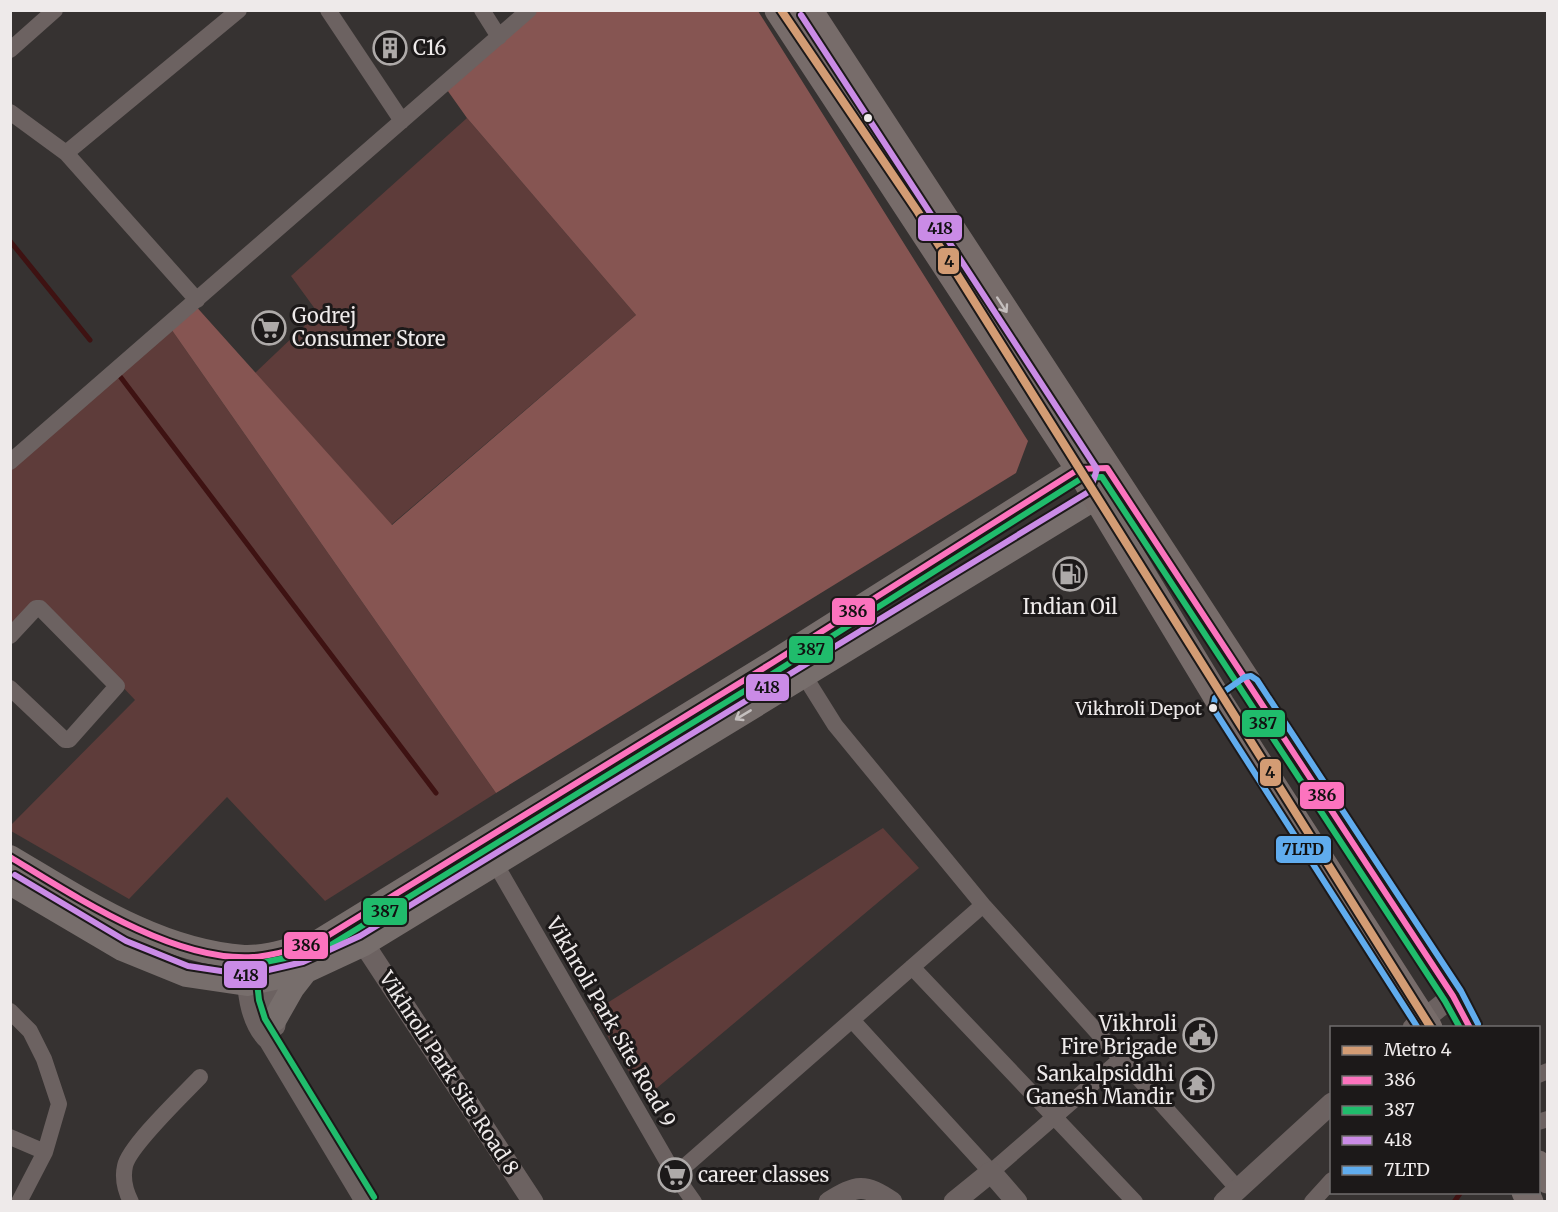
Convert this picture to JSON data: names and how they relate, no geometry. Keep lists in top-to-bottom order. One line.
{"streets":{"street":["Vikhroli Park Site Road 9","Vikhroli Park Site Road 8"]},"places":{"building":["C16"],"supermarket":["Godrej Consumer Store","career classes"],"fuel station":["Indian Oil"],"other":["Vikhroli Depot"],"public building":["Vikhroli Fire Brigade"],"temple":["Sankalpsiddhi Ganesh Mandir"]},"lines":["metro line 4","transit line 418","transit line 386","transit line 387","transit line 7LTD"],"legend":["Metro 4","386","387","418","7LTD"]}
